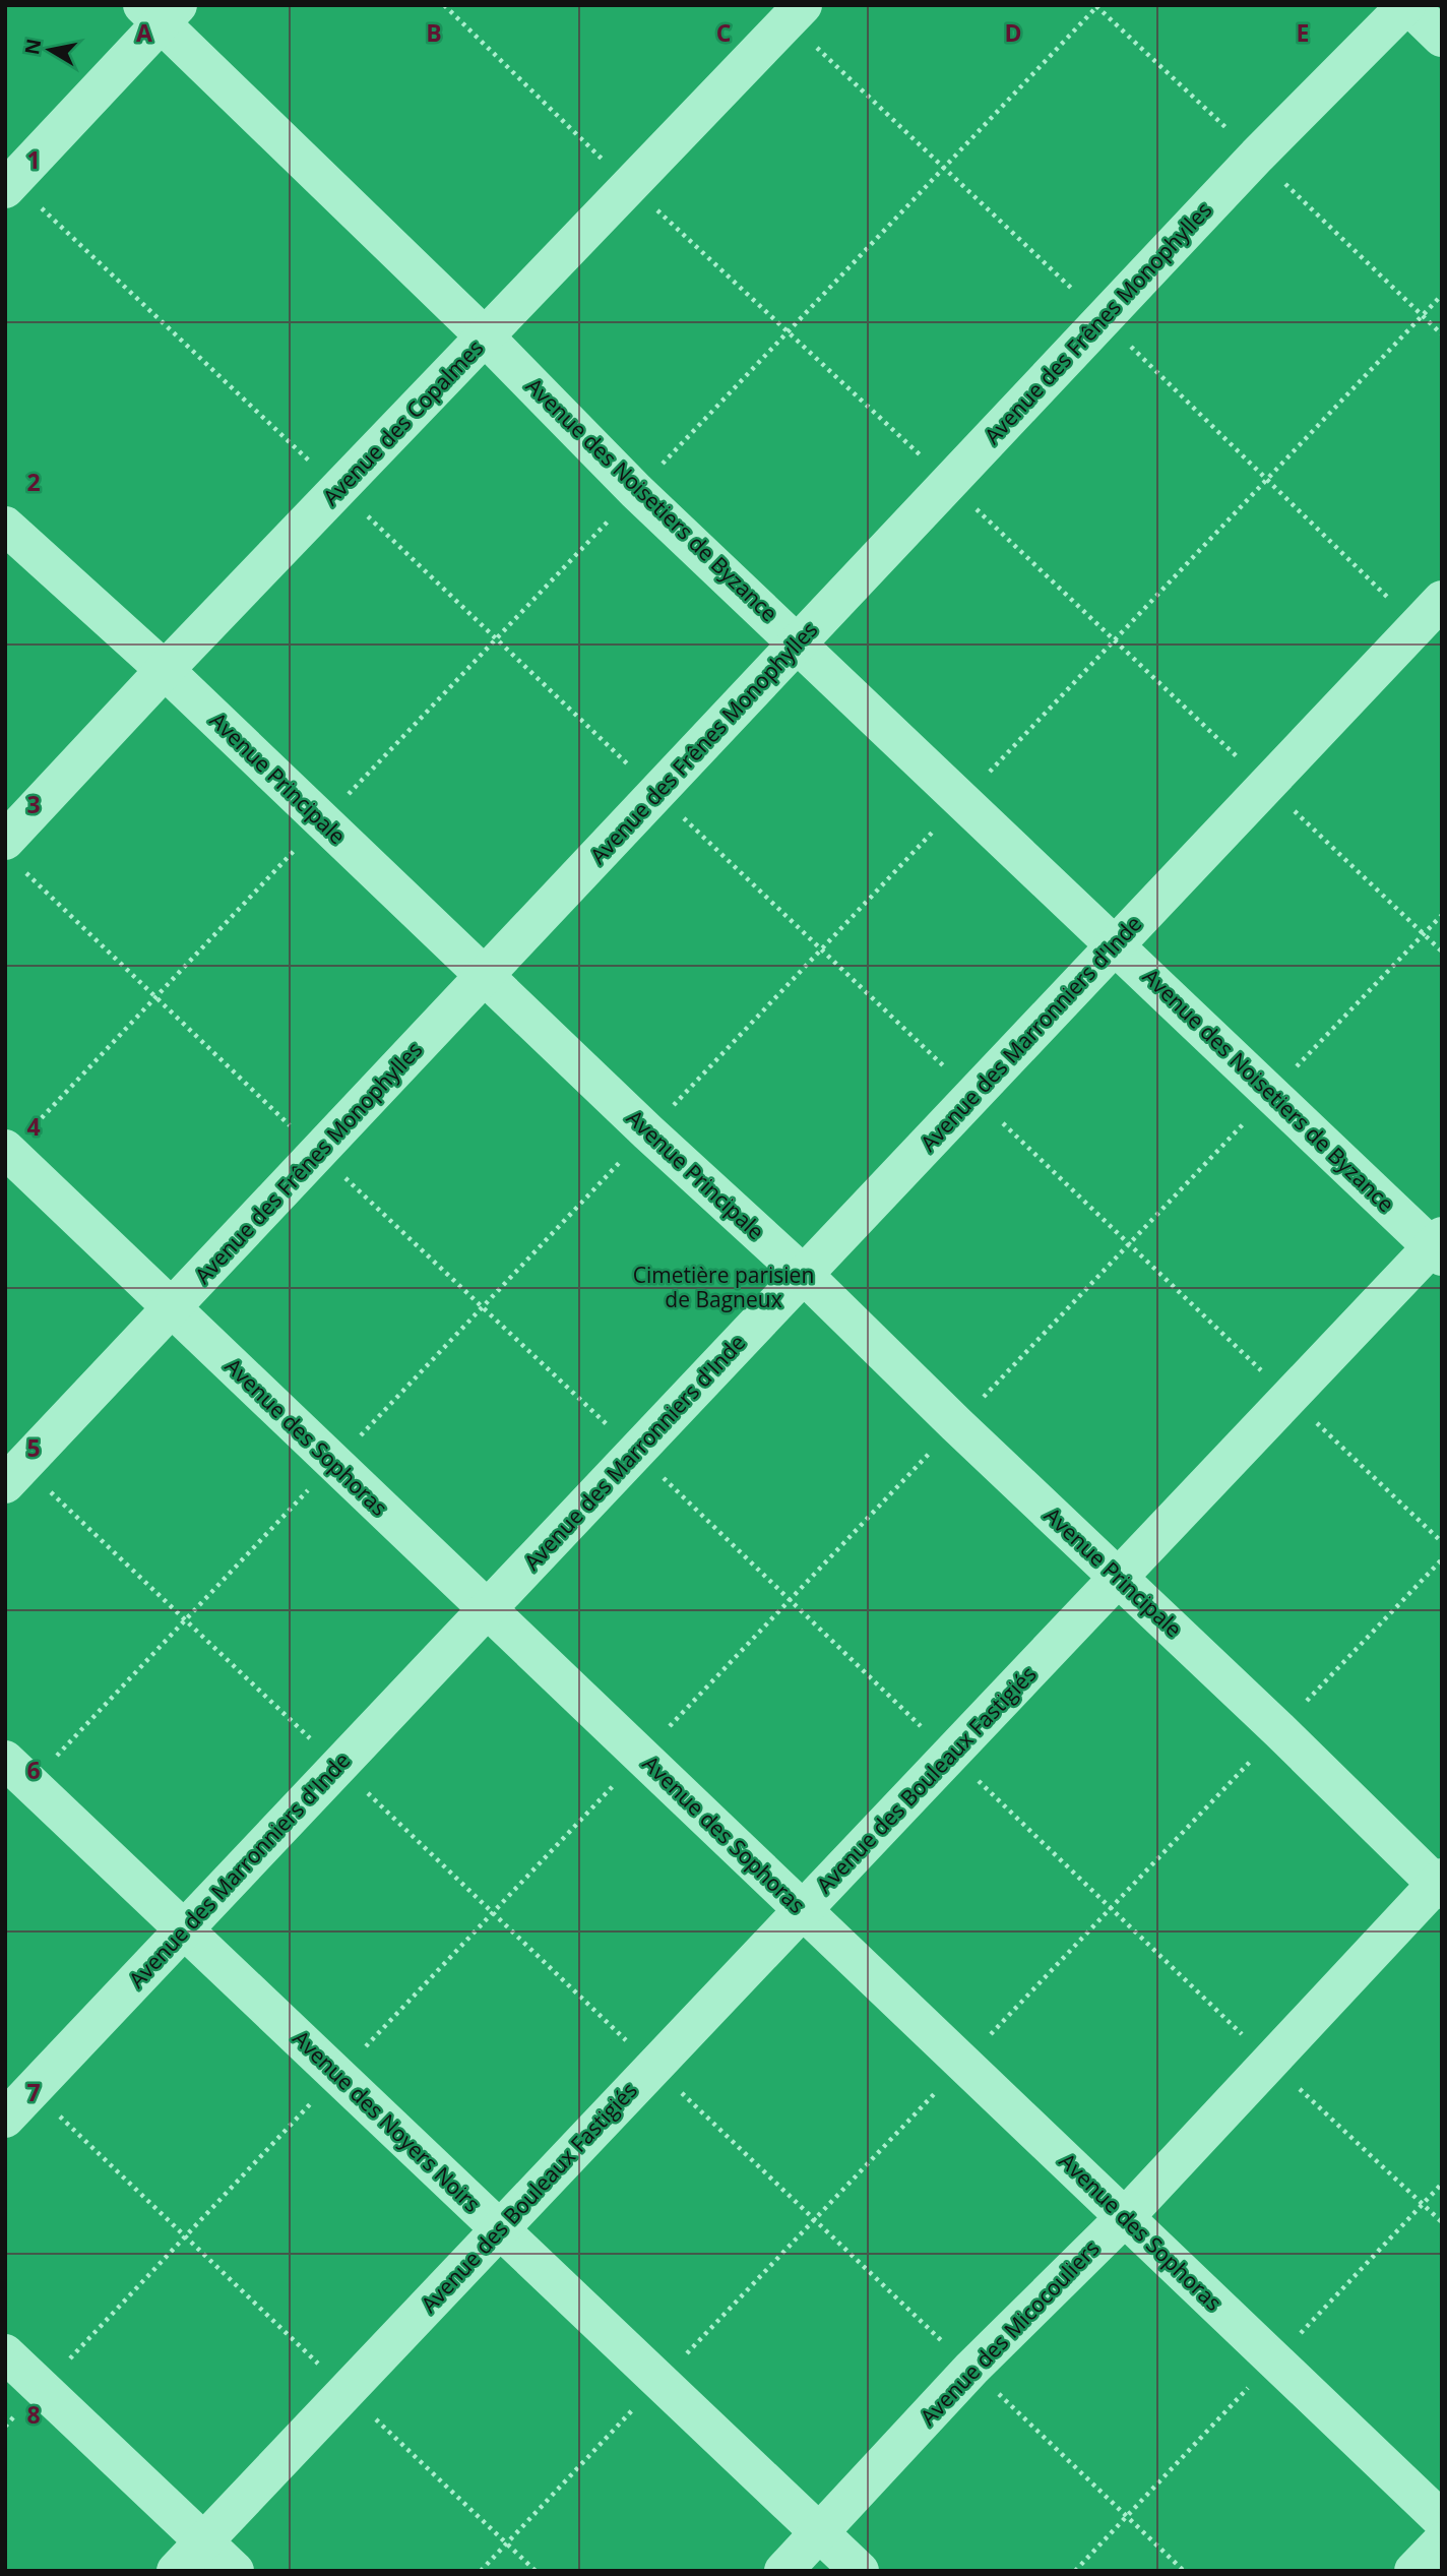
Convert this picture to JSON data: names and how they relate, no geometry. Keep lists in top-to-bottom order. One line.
{"streets":{"lane":["Avenue des Frênes Monophylles","Avenue des Copalmes","Avenue des Noisetiers de Byzance","Avenue Principale","Avenue des Marronniers d'Inde","Avenue des Sophoras","Avenue des Bouleaux Fastigiés","Avenue des Noyers Noirs","Avenue des Micocouliers"]},"crossings":[["Avenue des Frênes Monophylles","Avenue des Noisetiers de Byzance"],["Avenue des Frênes Monophylles","Avenue Principale"],["Avenue des Frênes Monophylles","Avenue des Sophoras"],["Avenue des Copalmes","Avenue des Noisetiers de Byzance"],["Avenue des Copalmes","Avenue Principale"],["Avenue des Noisetiers de Byzance","Avenue des Marronniers d'Inde"],["Avenue des Noisetiers de Byzance","Avenue des Bouleaux Fastigiés"],["Avenue Principale","Avenue des Marronniers d'Inde"],["Avenue Principale","Avenue des Bouleaux Fastigiés"],["Avenue Principale","Avenue des Micocouliers"],["Avenue des Marronniers d'Inde","Avenue des Sophoras"],["Avenue des Marronniers d'Inde","Avenue des Noyers Noirs"],["Avenue des Sophoras","Avenue des Bouleaux Fastigiés"],["Avenue des Sophoras","Avenue des Micocouliers"],["Avenue des Bouleaux Fastigiés","Avenue des Noyers Noirs"],["Avenue des Noyers Noirs","Avenue des Micocouliers"]],"parks":["Cimetière parisien de Bagneux"],"north":"left","grid":{"columns":["A","B","C","D","E"],"rows":["1","2","3","4","5","6","7","8"]}}
